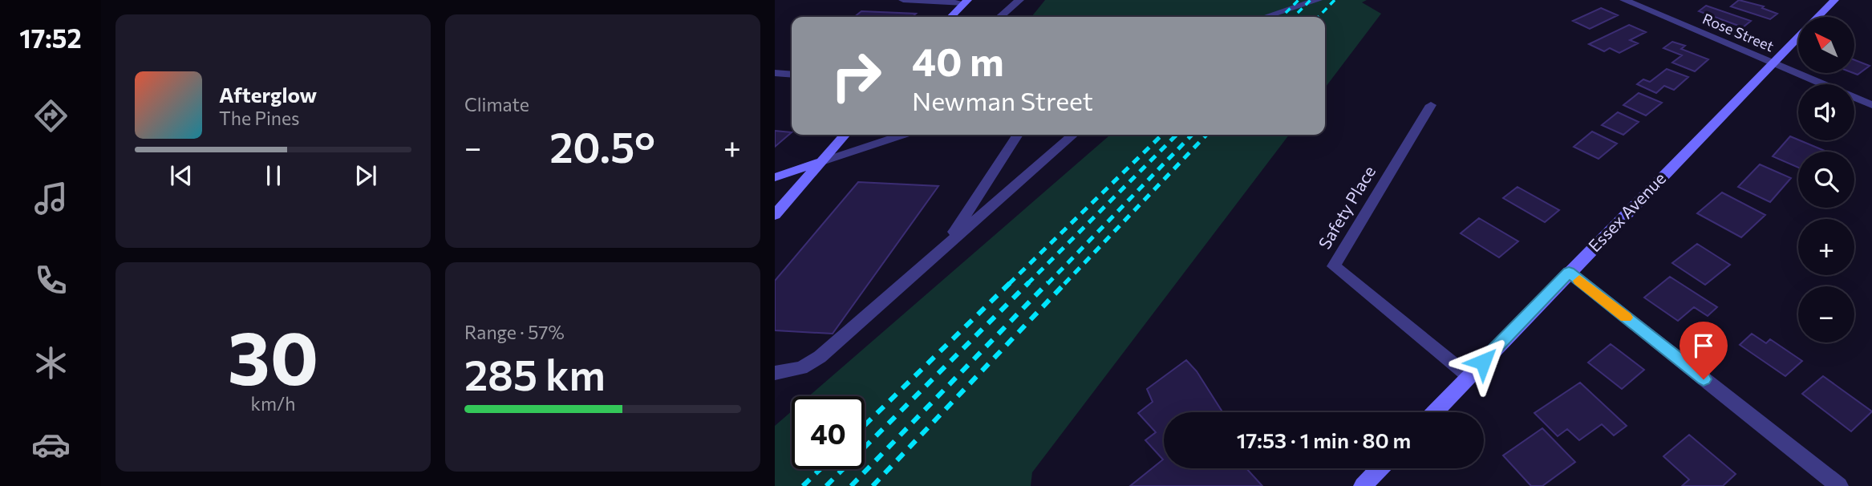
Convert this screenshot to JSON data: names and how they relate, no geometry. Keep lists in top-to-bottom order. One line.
{"streets":{"street":["Rose Street","Safety Place","Essex Avenue"]},"crossings":[["Rose Street","Essex Avenue"],["Safety Place","Essex Avenue"]],"north":"top left","page":{"tabs":"17:52","tile":["Climate",["30","km/h"],["Range · 57%","285 km"]],"map_buttons":["+","−"],"turn":["40 m","Newman Street"],"song":["Afterglow","The Pines"],"heat":["−","20.5°","+"],"limit":"40","trip":"17:53 · 1 min · 80 m"}}
